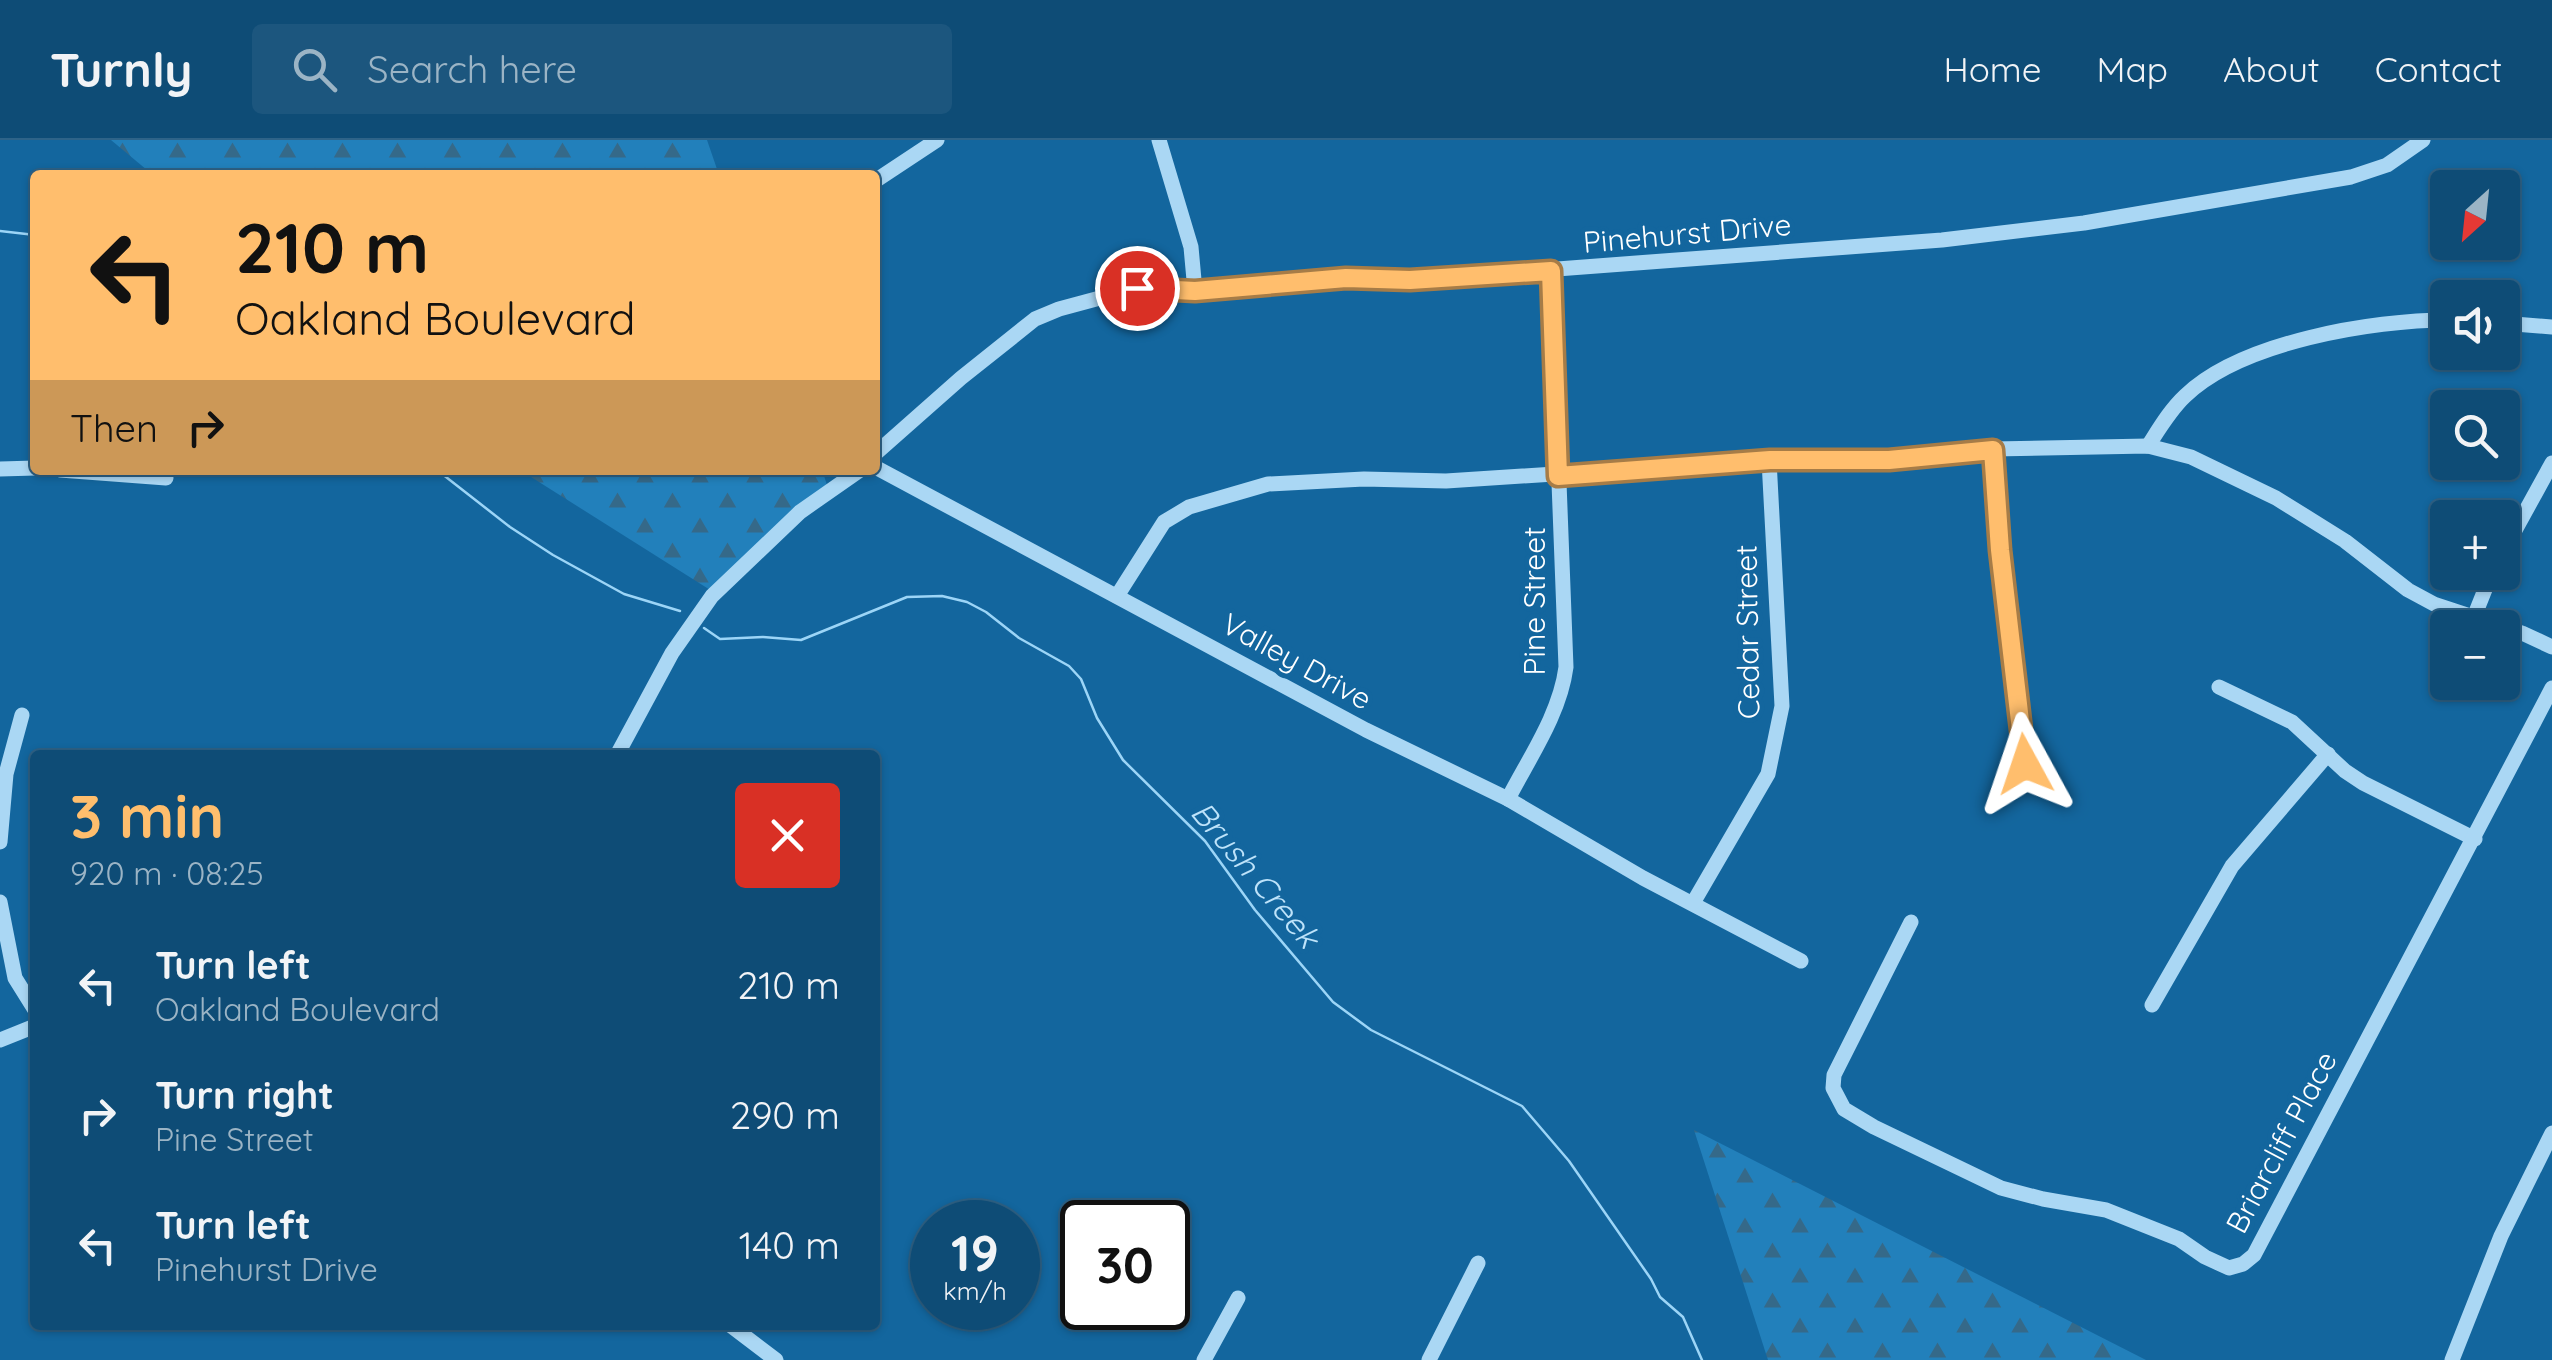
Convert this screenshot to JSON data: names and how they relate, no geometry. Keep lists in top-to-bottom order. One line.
{"streets":{"street":["Pinehurst Drive","Pine Street","Cedar Street","Valley Drive","Briarcliff Place"]},"crossings":[["Pinehurst Drive","Pine Street"],["Pine Street","Valley Drive"],["Cedar Street","Valley Drive"]],"water":["Brush Creek"],"north":"bottom left","page":{"header":"Turnly","search":"Search here","nav":["Home","Map","About","Contact"],"map_buttons":["+","−"],"turn":["210 m","Oakland Boulevard"],"then":"Then","heading":["3 min","920 m · 08:25"],"list":[{"name":"Turn left","note":"Oakland Boulevard","value":"210 m"},{"name":"Turn right","note":"Pine Street","value":"290 m"},{"name":"Turn left","note":"Pinehurst Drive","value":"140 m"}],"speed":"19 km/h","limit":"30"}}
